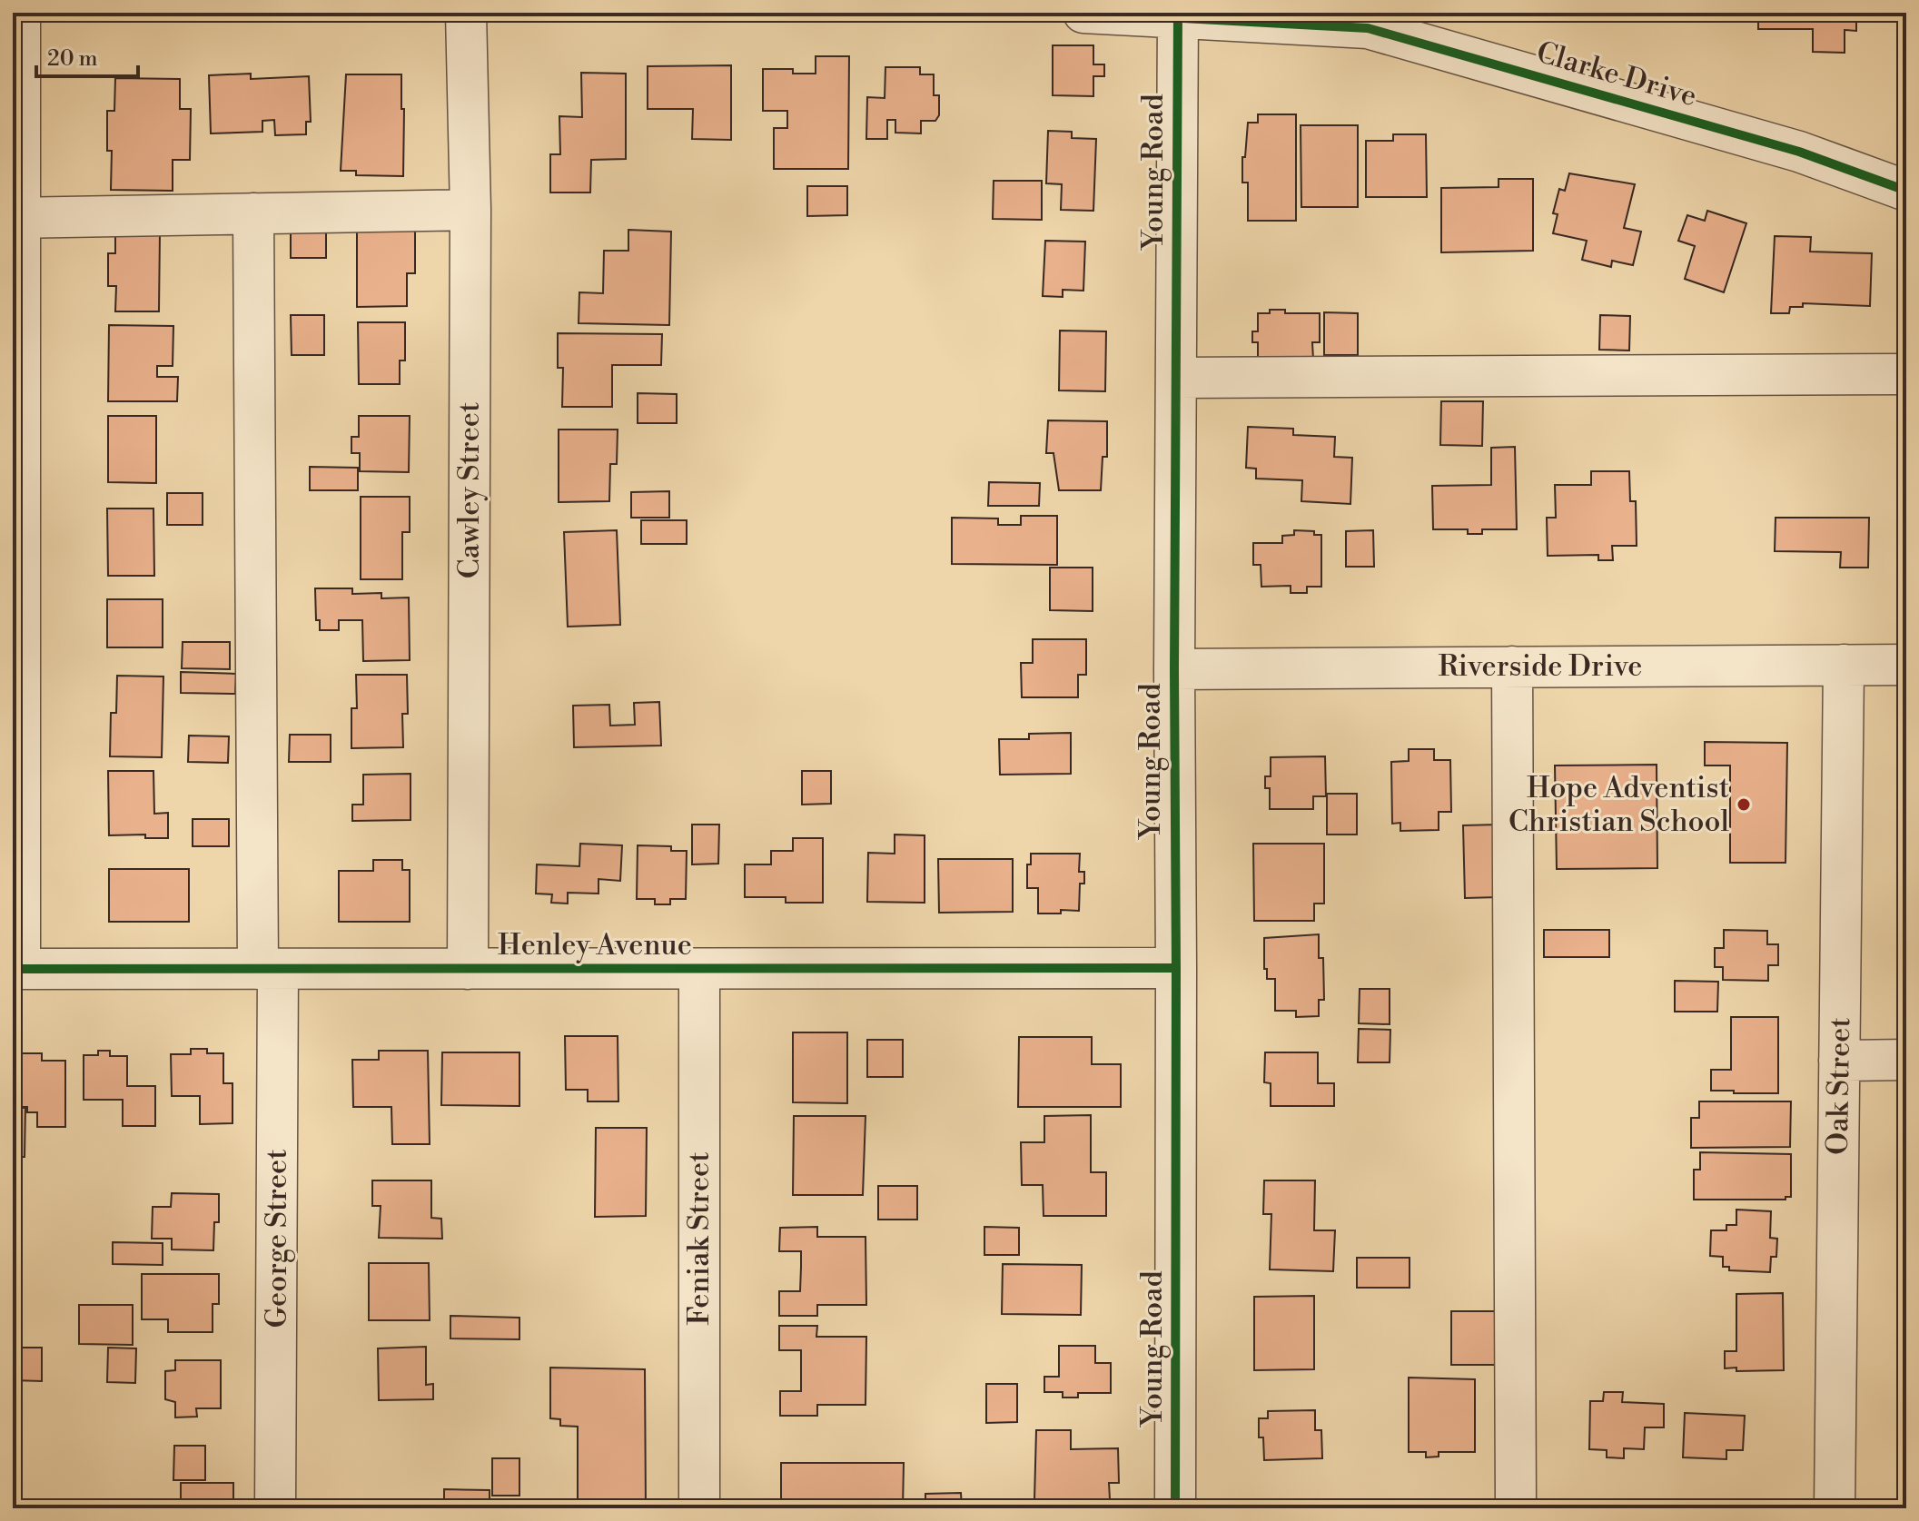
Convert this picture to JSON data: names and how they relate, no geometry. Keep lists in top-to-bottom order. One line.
{"streets":{"street":["Clarke Drive","Young Road","Cawley Street","Riverside Drive","Henley Avenue","Oak Street","George Street","Feniak Street"]},"crossings":[["Clarke Drive","Young Road"],["Young Road","Riverside Drive"],["Young Road","Henley Avenue"],["Cawley Street","Henley Avenue"],["Riverside Drive","Oak Street"],["Henley Avenue","George Street"],["Henley Avenue","Feniak Street"]],"places":["Hope Adventist Christian School"],"scale_bar":"20 m"}
